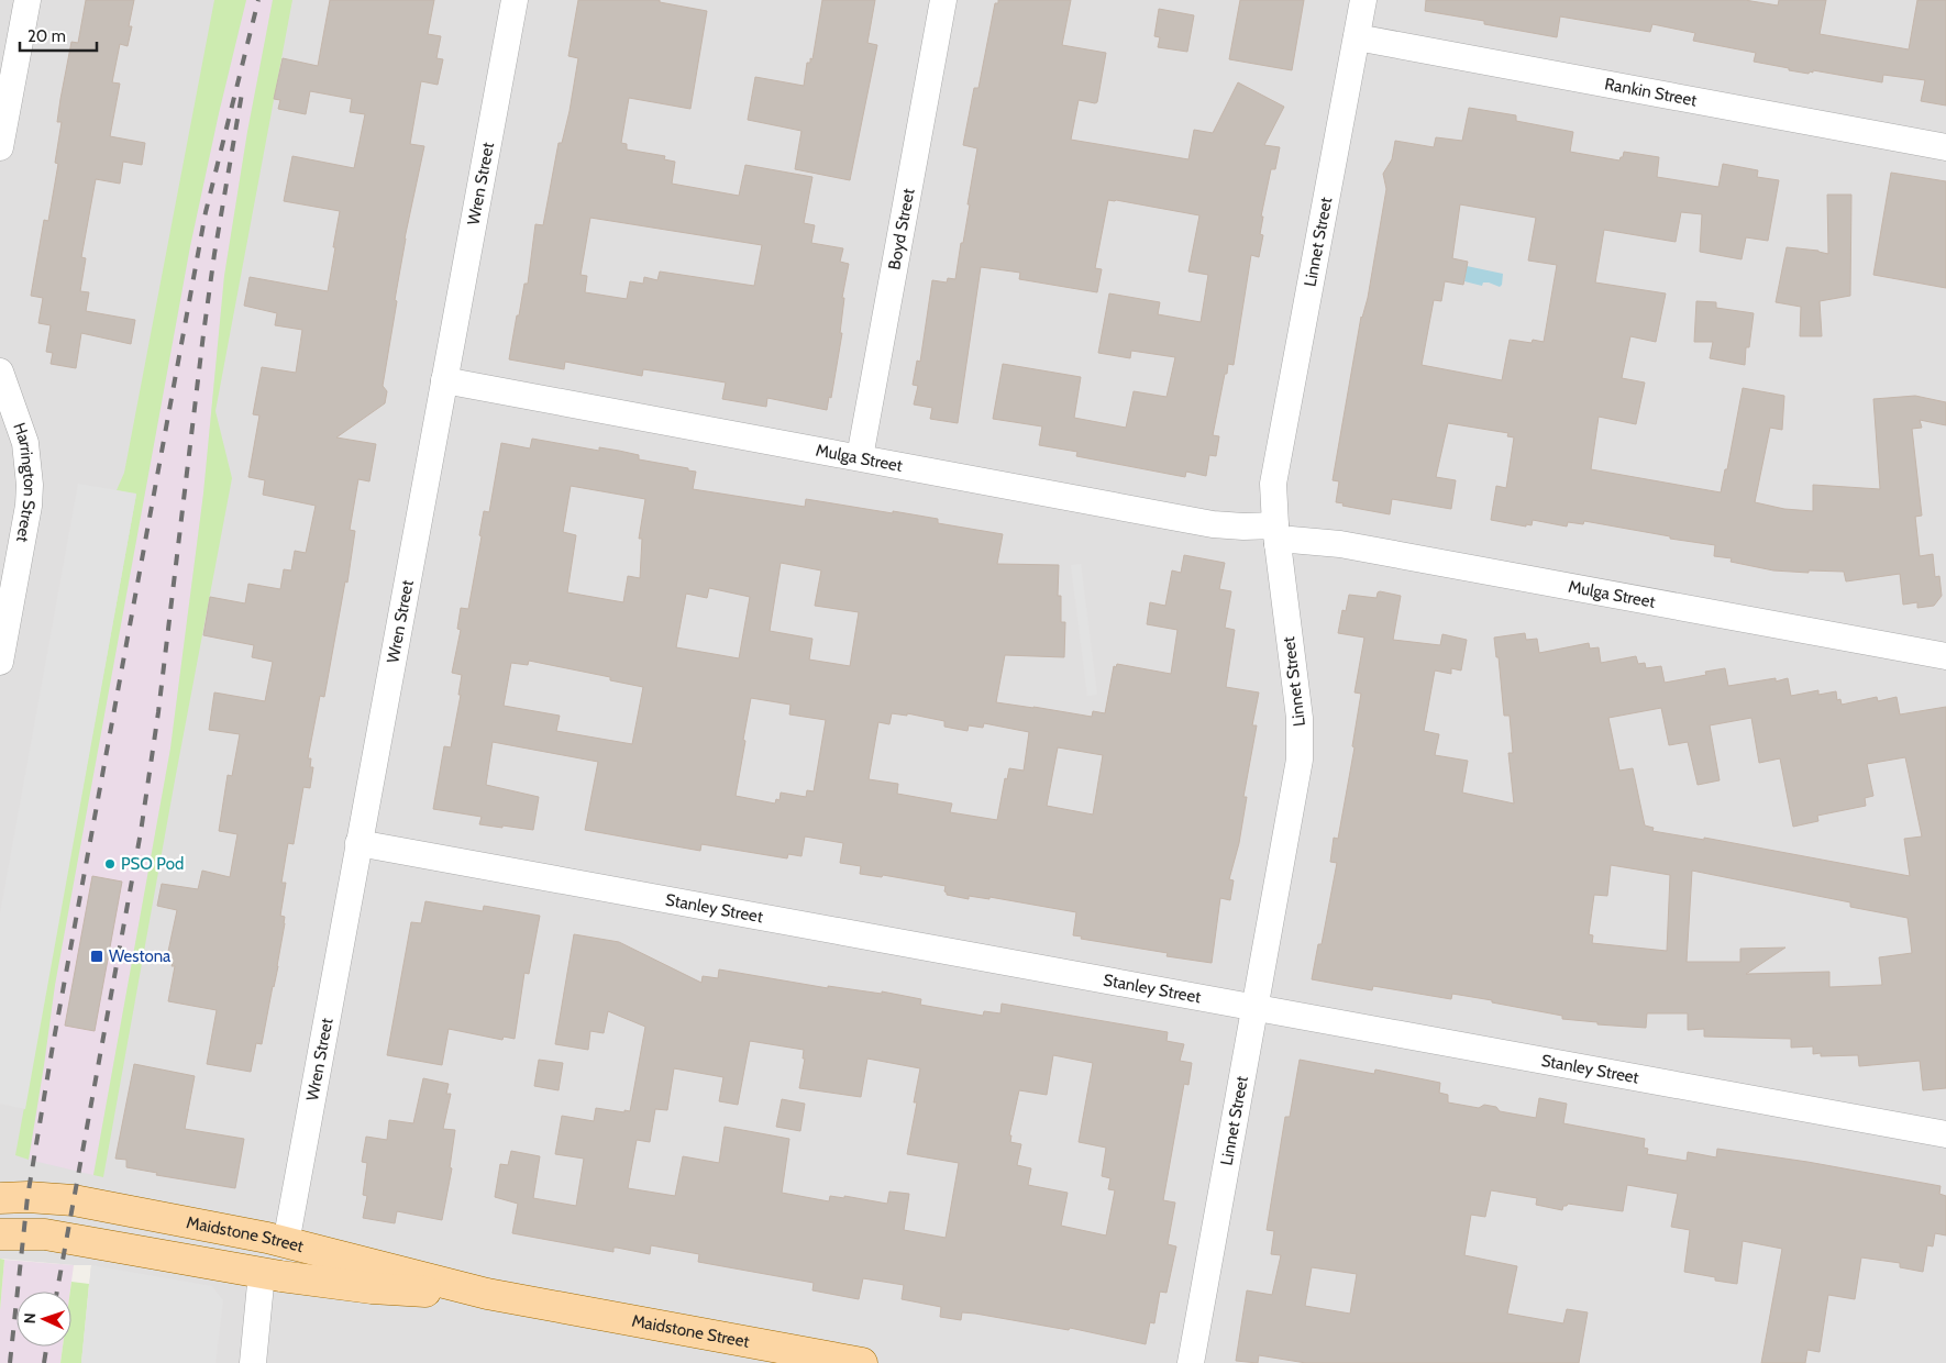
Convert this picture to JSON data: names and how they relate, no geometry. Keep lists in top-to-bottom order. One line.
{"streets":{"main road":["Maidstone Street"],"street":["Rankin Street","Wren Street","Boyd Street","Linnet Street","Mulga Street","Harrington Street","Stanley Street"]},"crossings":[["Rankin Street","Linnet Street"],["Wren Street","Mulga Street"],["Wren Street","Stanley Street"],["Wren Street","Maidstone Street"],["Boyd Street","Mulga Street"],["Linnet Street","Mulga Street"],["Linnet Street","Stanley Street"]],"places":{"other":["PSO Pod"],"transit":["Westona"]},"scale_bar":"20 m","north":"left"}
